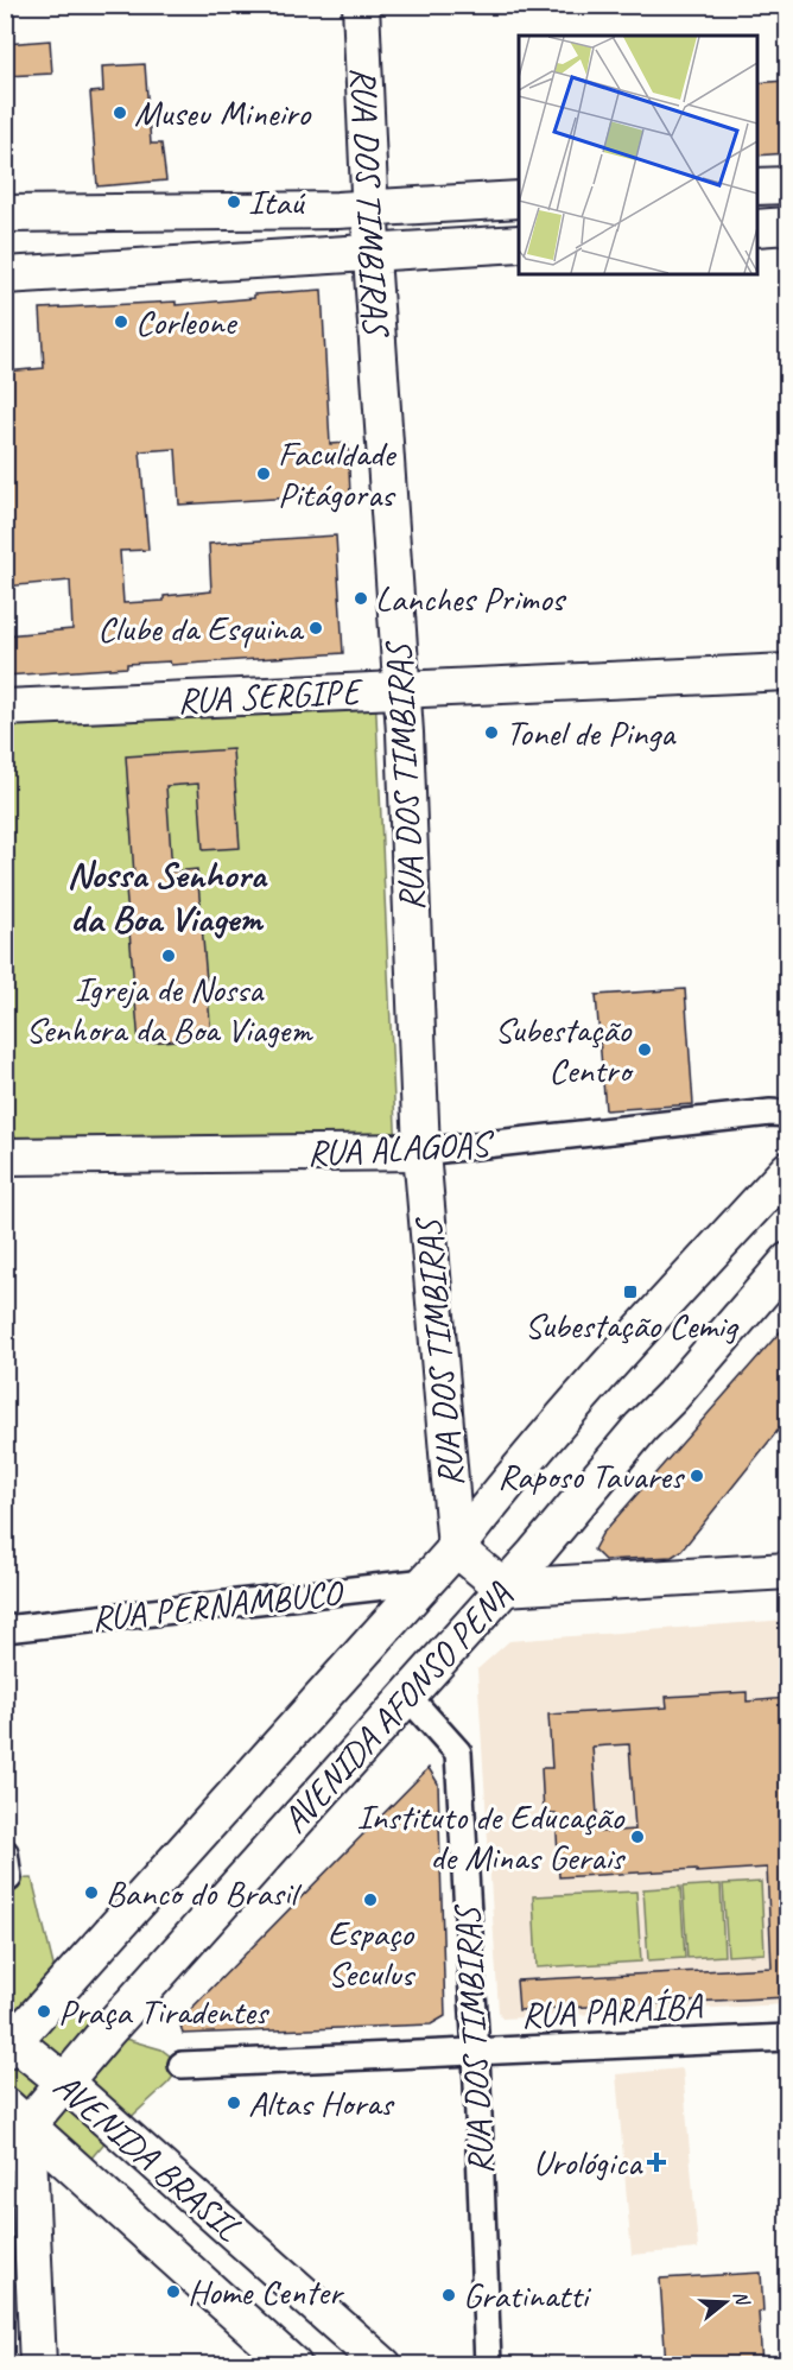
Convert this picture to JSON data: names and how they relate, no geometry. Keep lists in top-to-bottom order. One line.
{"streets":{"street":["RUA DOS TIMBIRAS","RUA SERGIPE","RUA ALAGOAS","RUA PERNAMBUCO","AVENIDA AFONSO PENA","RUA PARAÍBA","AVENIDA BRASIL"]},"crossings":[["RUA DOS TIMBIRAS","RUA SERGIPE"],["RUA DOS TIMBIRAS","RUA ALAGOAS"],["RUA DOS TIMBIRAS","AVENIDA AFONSO PENA"],["RUA DOS TIMBIRAS","RUA PARAÍBA"],["RUA PERNAMBUCO","AVENIDA AFONSO PENA"],["AVENIDA AFONSO PENA","AVENIDA BRASIL"]],"districts":["Nossa Senhora da Boa Viagem"],"places":{"other":["Museu Mineiro","Itaú","Corleone","Faculdade Pitágoras","Lanches Primos","Clube da Esquina","Tonel de Pinga","Igreja de Nossa Senhora da Boa Viagem","Subestação Centro","Raposo Tavares","Instituto de Educação de Minas Gerais","Banco do Brasil","Espaço Seculus","Praça Tiradentes","Altas Horas","Home Center","Gratinatti"],"transit":["Subestação Cemig"],"health":["Urológica"]},"north":"right"}
